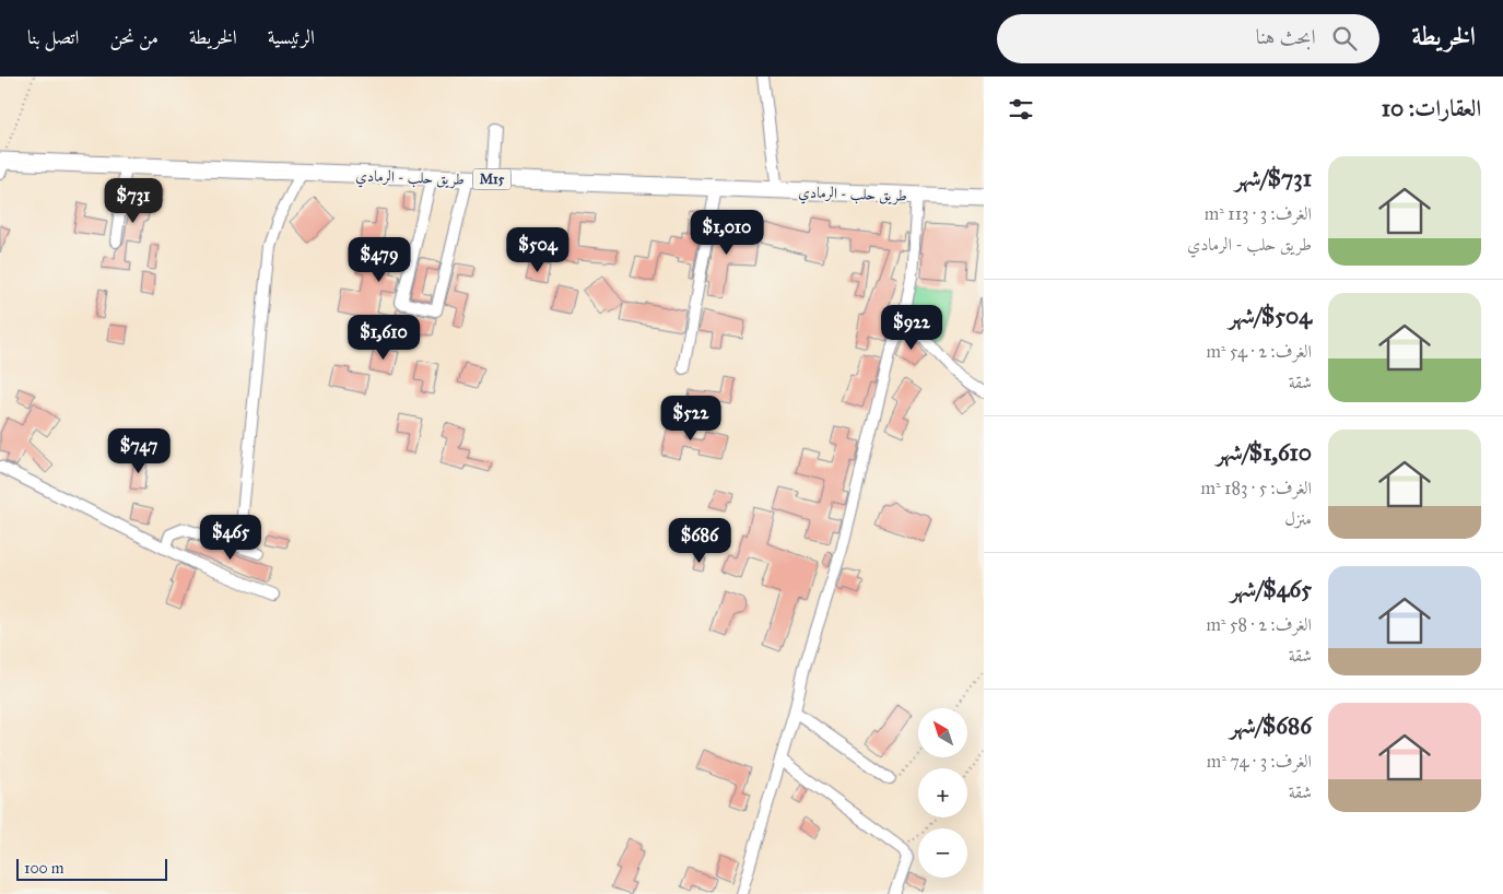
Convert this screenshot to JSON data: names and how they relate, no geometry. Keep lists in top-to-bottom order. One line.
{"streets":{"highway":["طريق حلب - الرمادي","M15"]},"scale_bar":"100 m","north":"top left","page":{"header":"الخريطة","search":"ابحث هنا","nav":["الرئيسية","الخريطة","من نحن","اتصل بنا"],"heading":"العقارات: 10","list":[{"name":"$731/شهر","note":"الغرف: 3 · 113 m² · طريق حلب - الرمادي"},{"name":"$504/شهر","note":"الغرف: 2 · 54 m² · شقة"},{"name":"$1,610/شهر","note":"الغرف: 5 · 183 m² · منزل"},{"name":"$465/شهر","note":"الغرف: 2 · 58 m² · شقة"},{"name":"$686/شهر","note":"الغرف: 3 · 74 m² · شقة"}],"price":["$731","$1,010","$504","$479","$922","$1,610","$522","$747","$465","$686"],"map_buttons":["+","−"],"scale":"100 m"}}
